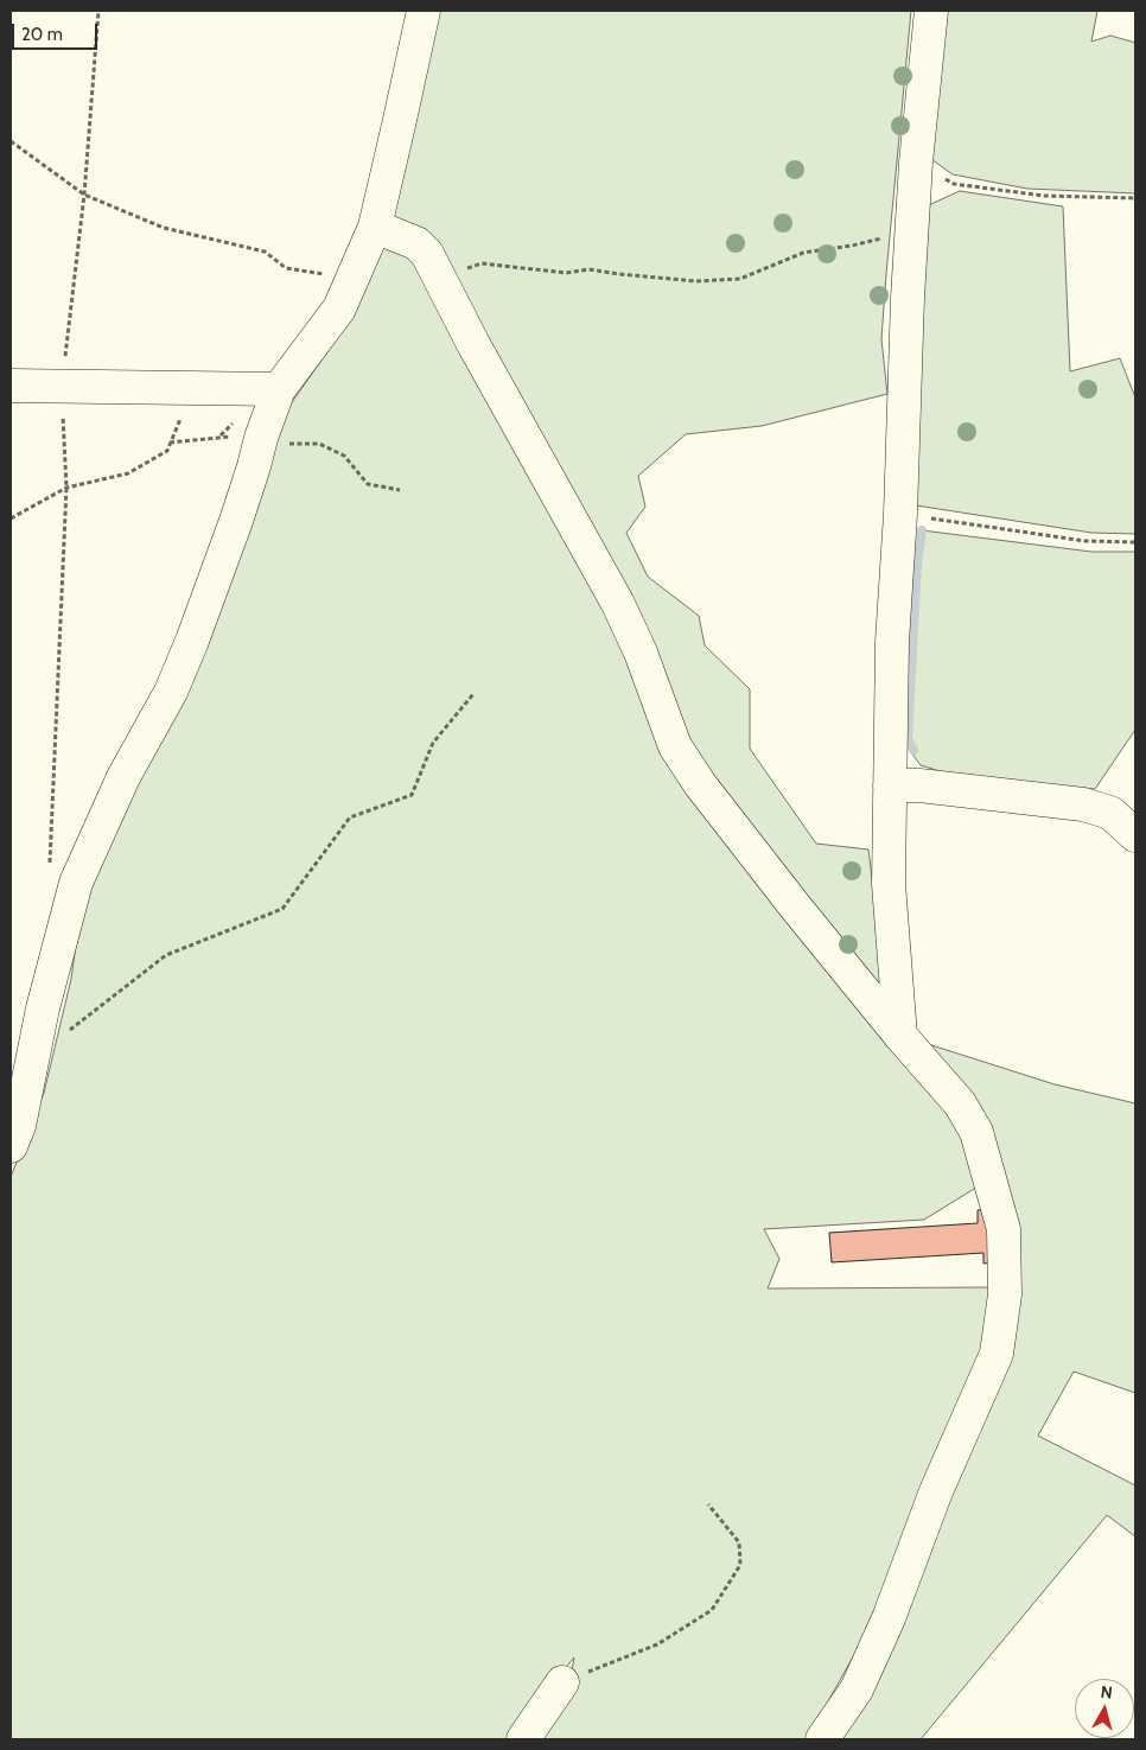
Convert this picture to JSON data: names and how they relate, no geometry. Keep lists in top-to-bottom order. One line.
{"scale_bar":"20 m","north":"top"}
